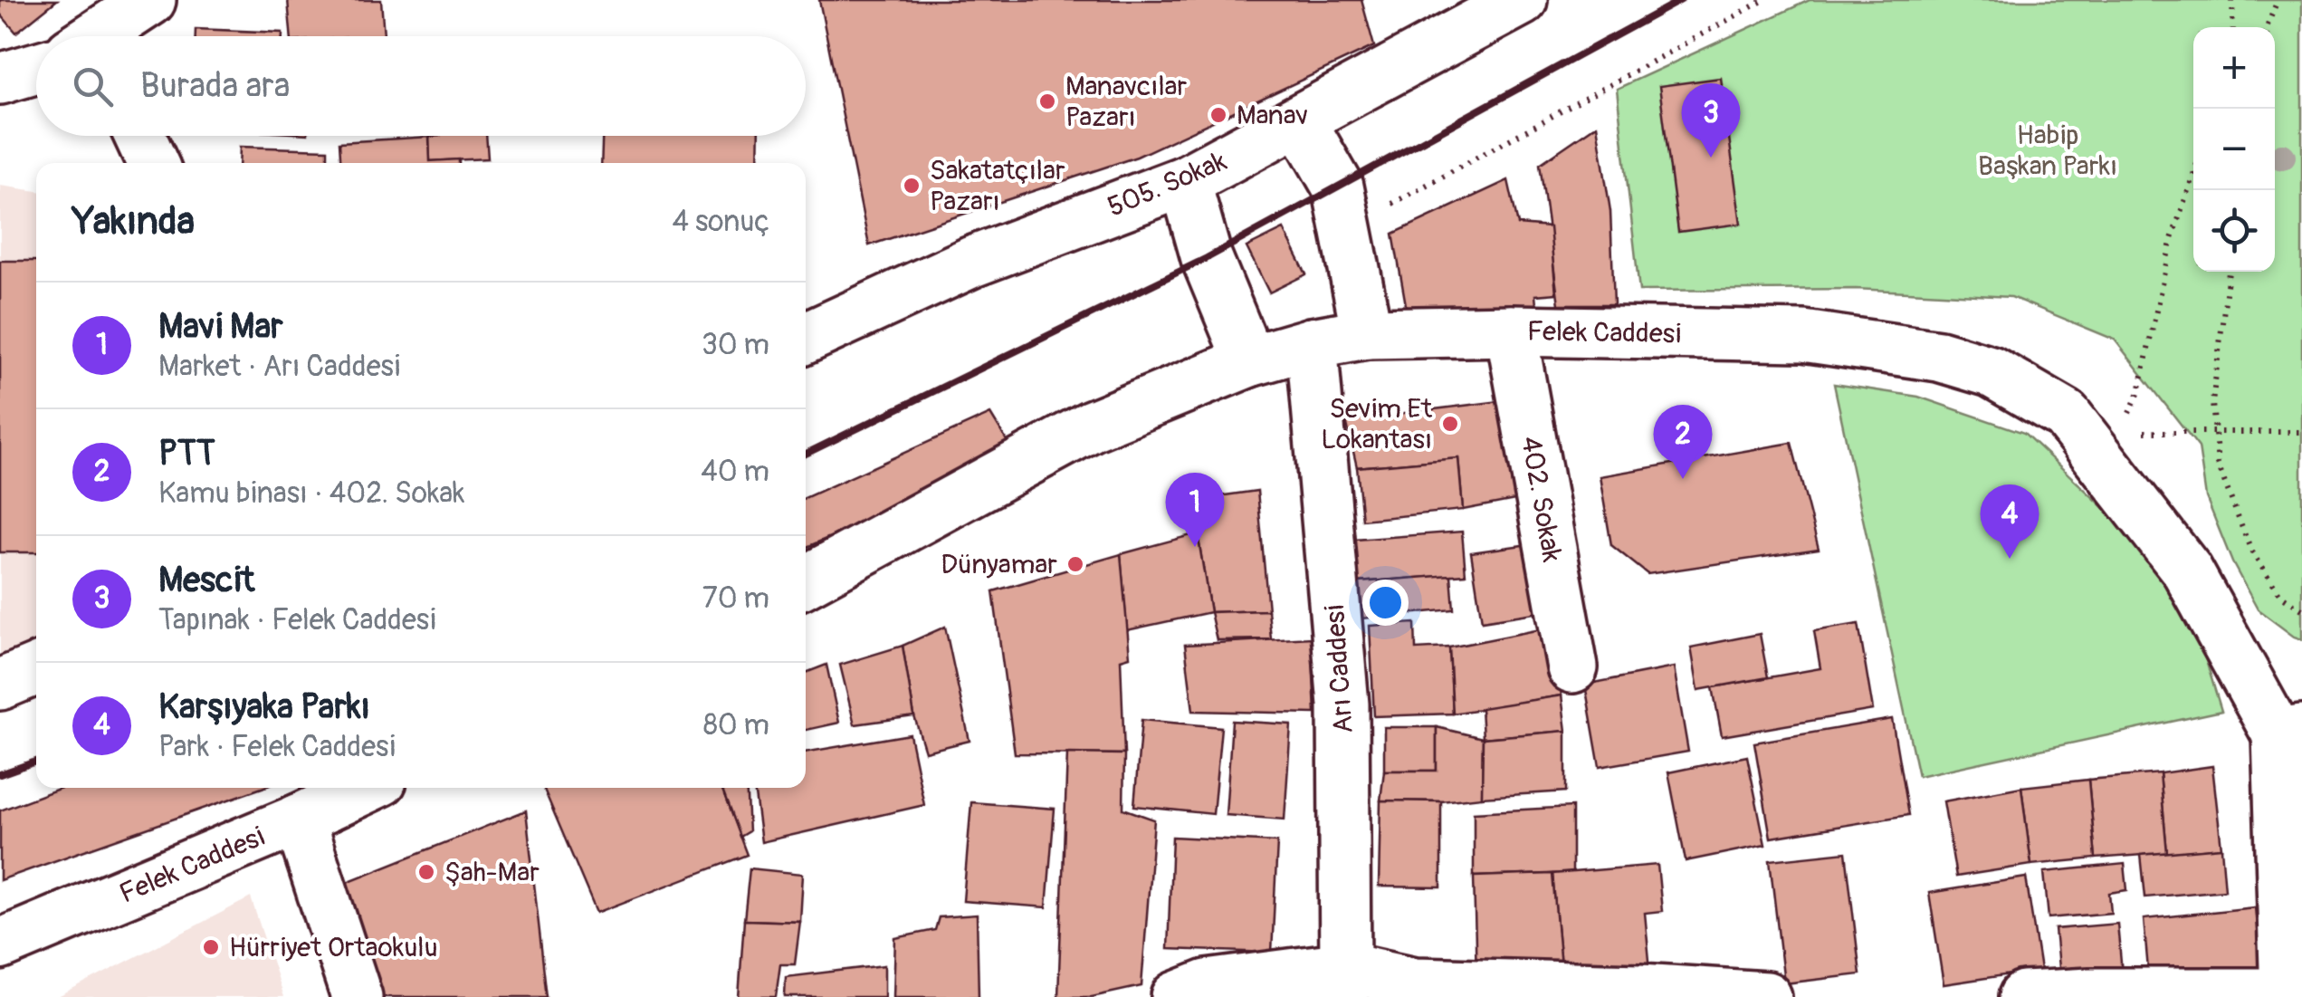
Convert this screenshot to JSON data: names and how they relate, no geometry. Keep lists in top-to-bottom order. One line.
{"streets":{"street":["505. Sokak","Felek Caddesi","402. Sokak","Arı Caddesi"]},"crossings":[["Felek Caddesi","402. Sokak"],["Felek Caddesi","Arı Caddesi"]],"parks":["Habip Başkan Parkı"],"places":["Manavcılar Pazarı","Manav","Sakatatçılar Pazarı","Sevim Et Lokantası","Dünyamar","Şah-Mar","Hürriyet Ortaokulu"],"page":{"map_buttons":["+","−"],"search":"Burada ara","pins":["3","2","1","4"],"heading":["Yakında","4 sonuç"],"list":[{"mark":"1","name":"Mavi Mar","note":"Market · Arı Caddesi","value":"30 m"},{"mark":"2","name":"PTT","note":"Kamu binası · 402. Sokak","value":"40 m"},{"mark":"3","name":"Mescit","note":"Tapınak · Felek Caddesi","value":"70 m"},{"mark":"4","name":"Karşıyaka Parkı","note":"Park · Felek Caddesi","value":"80 m"}]}}
